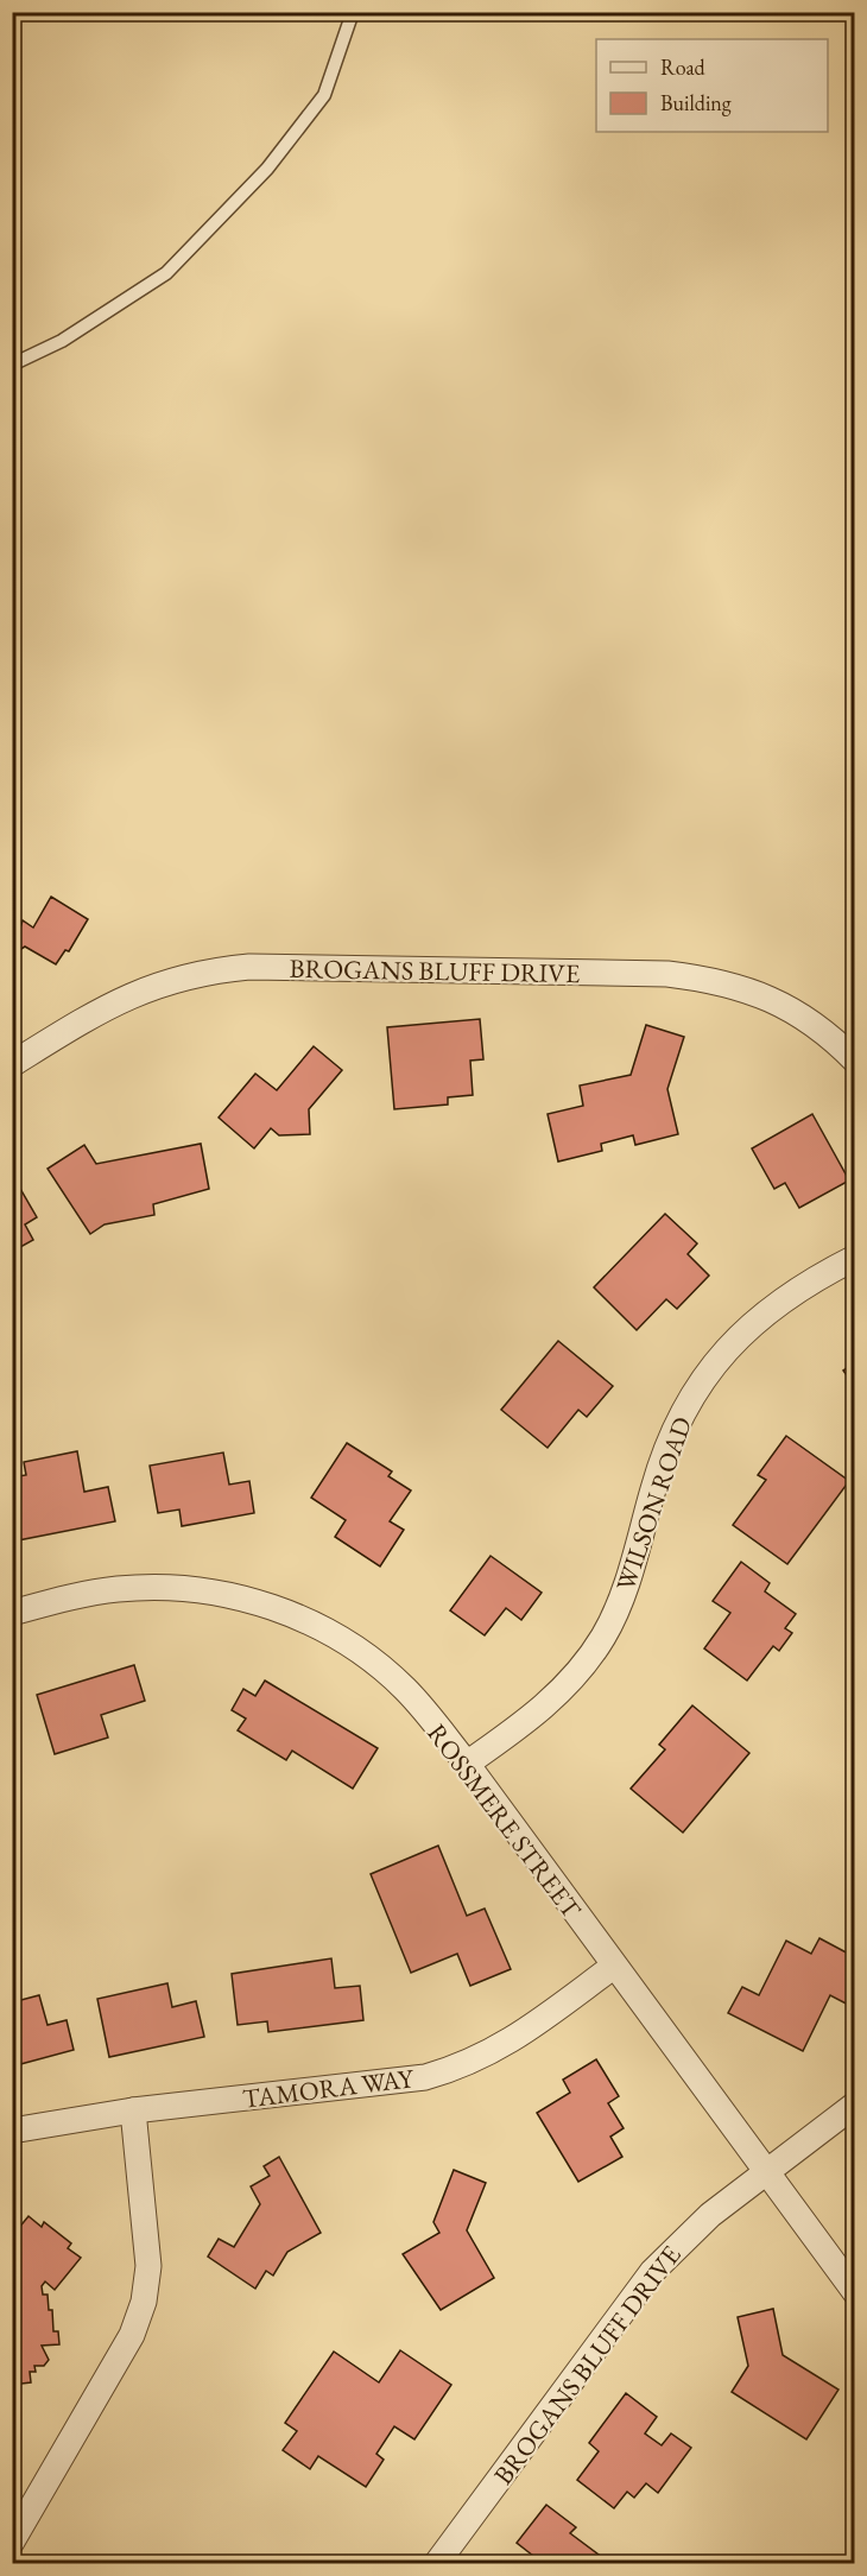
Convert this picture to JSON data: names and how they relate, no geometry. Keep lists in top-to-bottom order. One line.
{"streets":{"street":["BROGANS BLUFF DRIVE","WILSON ROAD","ROSSMERE STREET","TAMORA WAY"]},"crossings":[["BROGANS BLUFF DRIVE","ROSSMERE STREET"],["WILSON ROAD","ROSSMERE STREET"],["ROSSMERE STREET","TAMORA WAY"]],"legend":["Road","Building"]}
